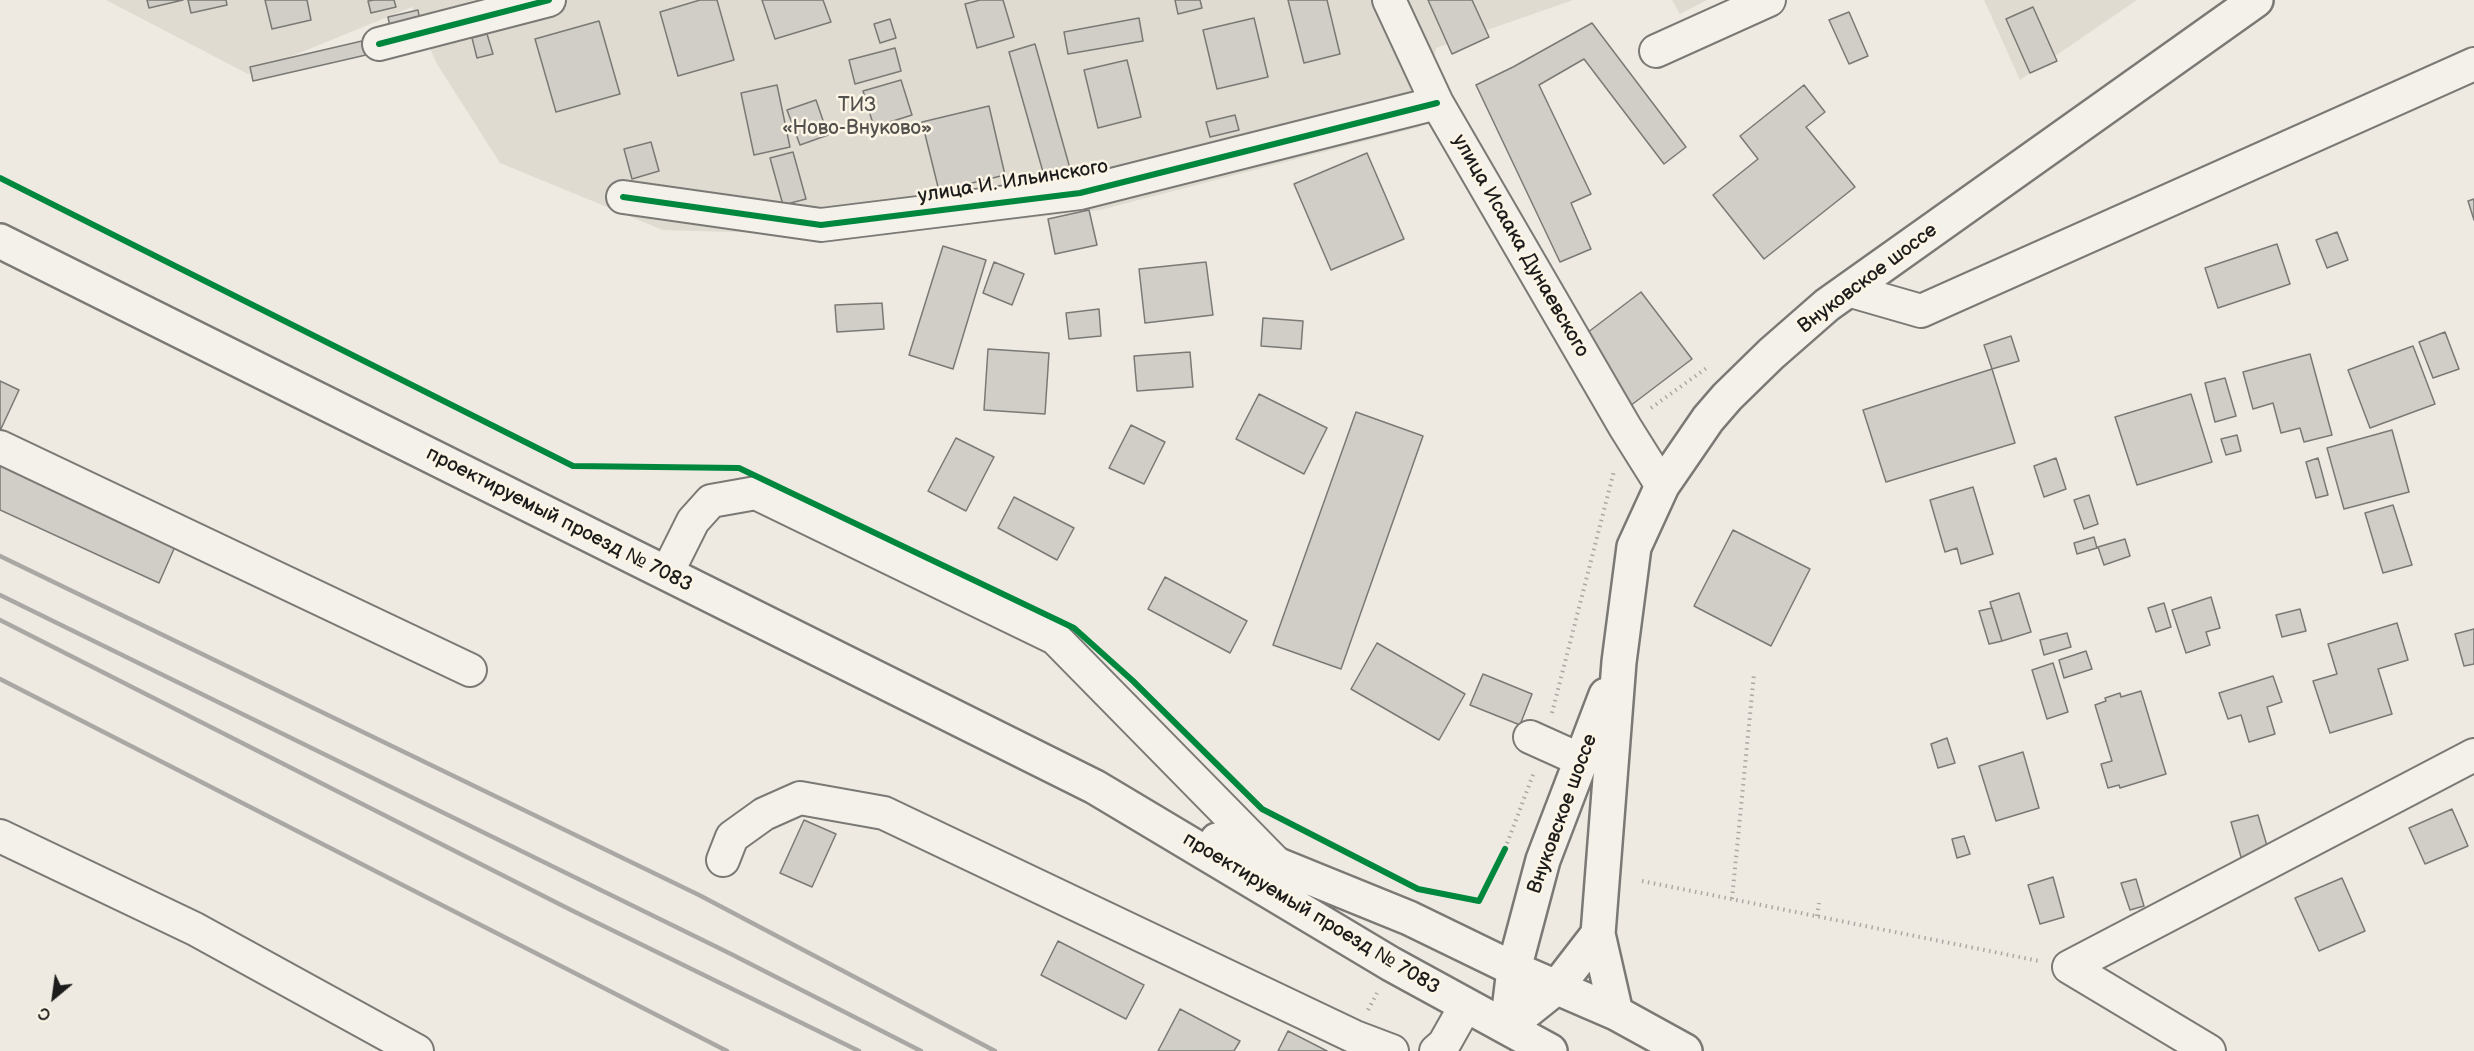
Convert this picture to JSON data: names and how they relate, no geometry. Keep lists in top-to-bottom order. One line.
{"streets":{"main road":["Внуковское шоссе","проектируемый проезд № 7083"],"street":["улица И. Ильинского","улица Исаака Дунаевского"]},"crossings":[["улица И. Ильинского","улица Исаака Дунаевского"],["улица Исаака Дунаевского","Внуковское шоссе"],["Внуковское шоссе","проектируемый проезд № 7083"]],"parks":["ТИЗ «Ново-Внуково»"],"north":"bottom left"}
